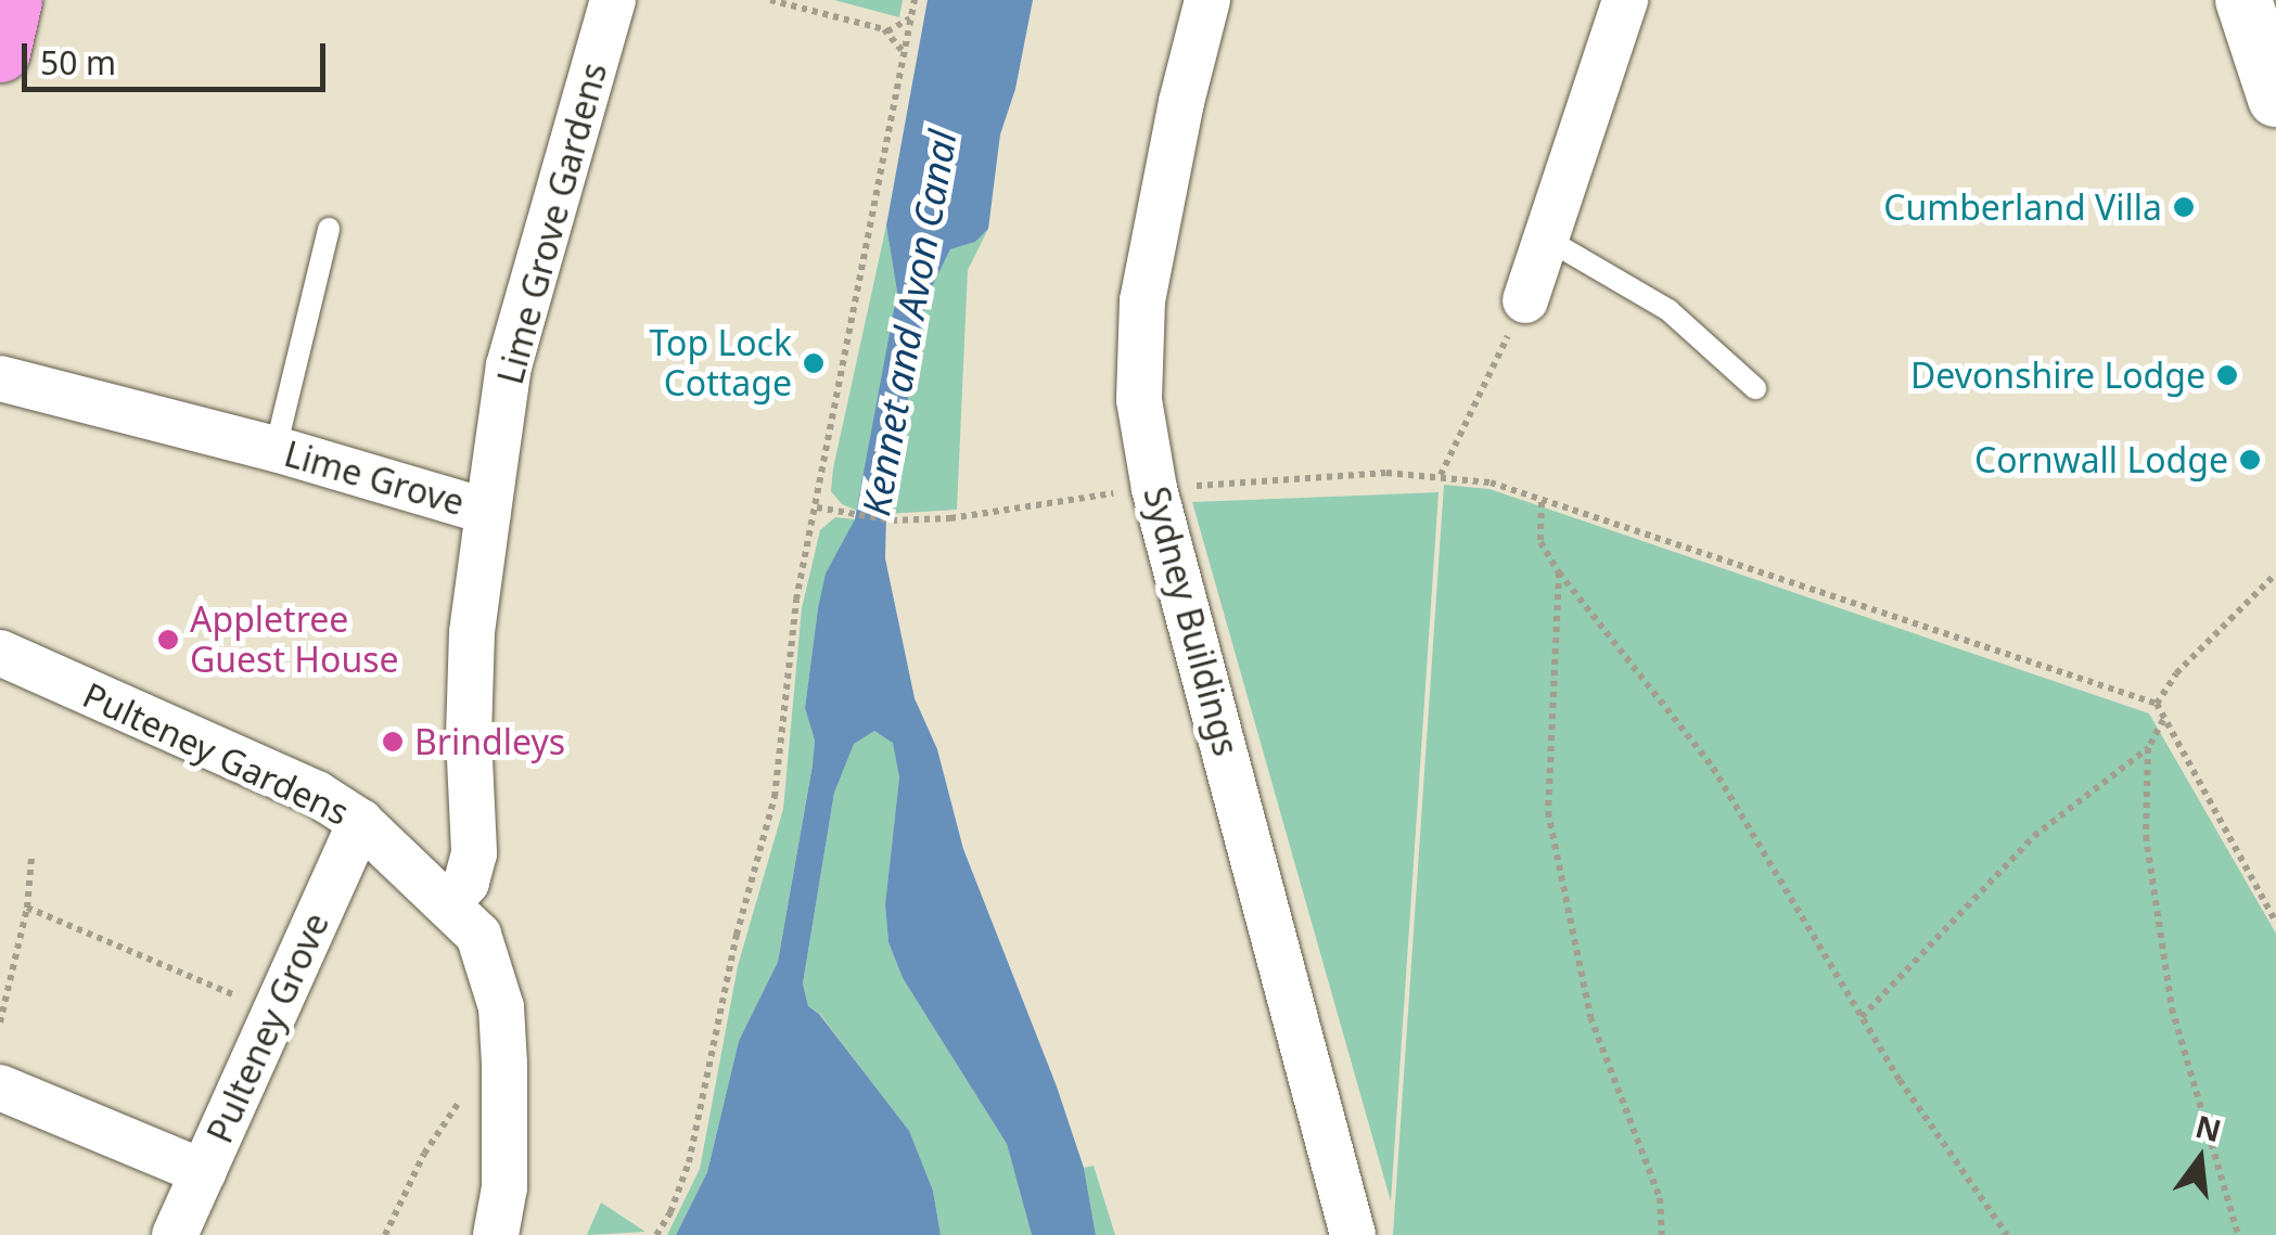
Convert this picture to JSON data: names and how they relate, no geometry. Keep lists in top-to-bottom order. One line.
{"streets":{"street":["Lime Grove Gardens","Lime Grove","Sydney Buildings","Pulteney Gardens","Pulteney Grove"]},"crossings":[["Lime Grove Gardens","Lime Grove"],["Lime Grove","Pulteney Gardens"],["Pulteney Gardens","Pulteney Grove"]],"water":["Kennet and Avon Canal"],"places":["Cumberland Villa","Top Lock Cottage","Devonshire Lodge","Cornwall Lodge","Appletree Guest House","Brindleys"],"scale_bar":"50 m","north":"top"}
